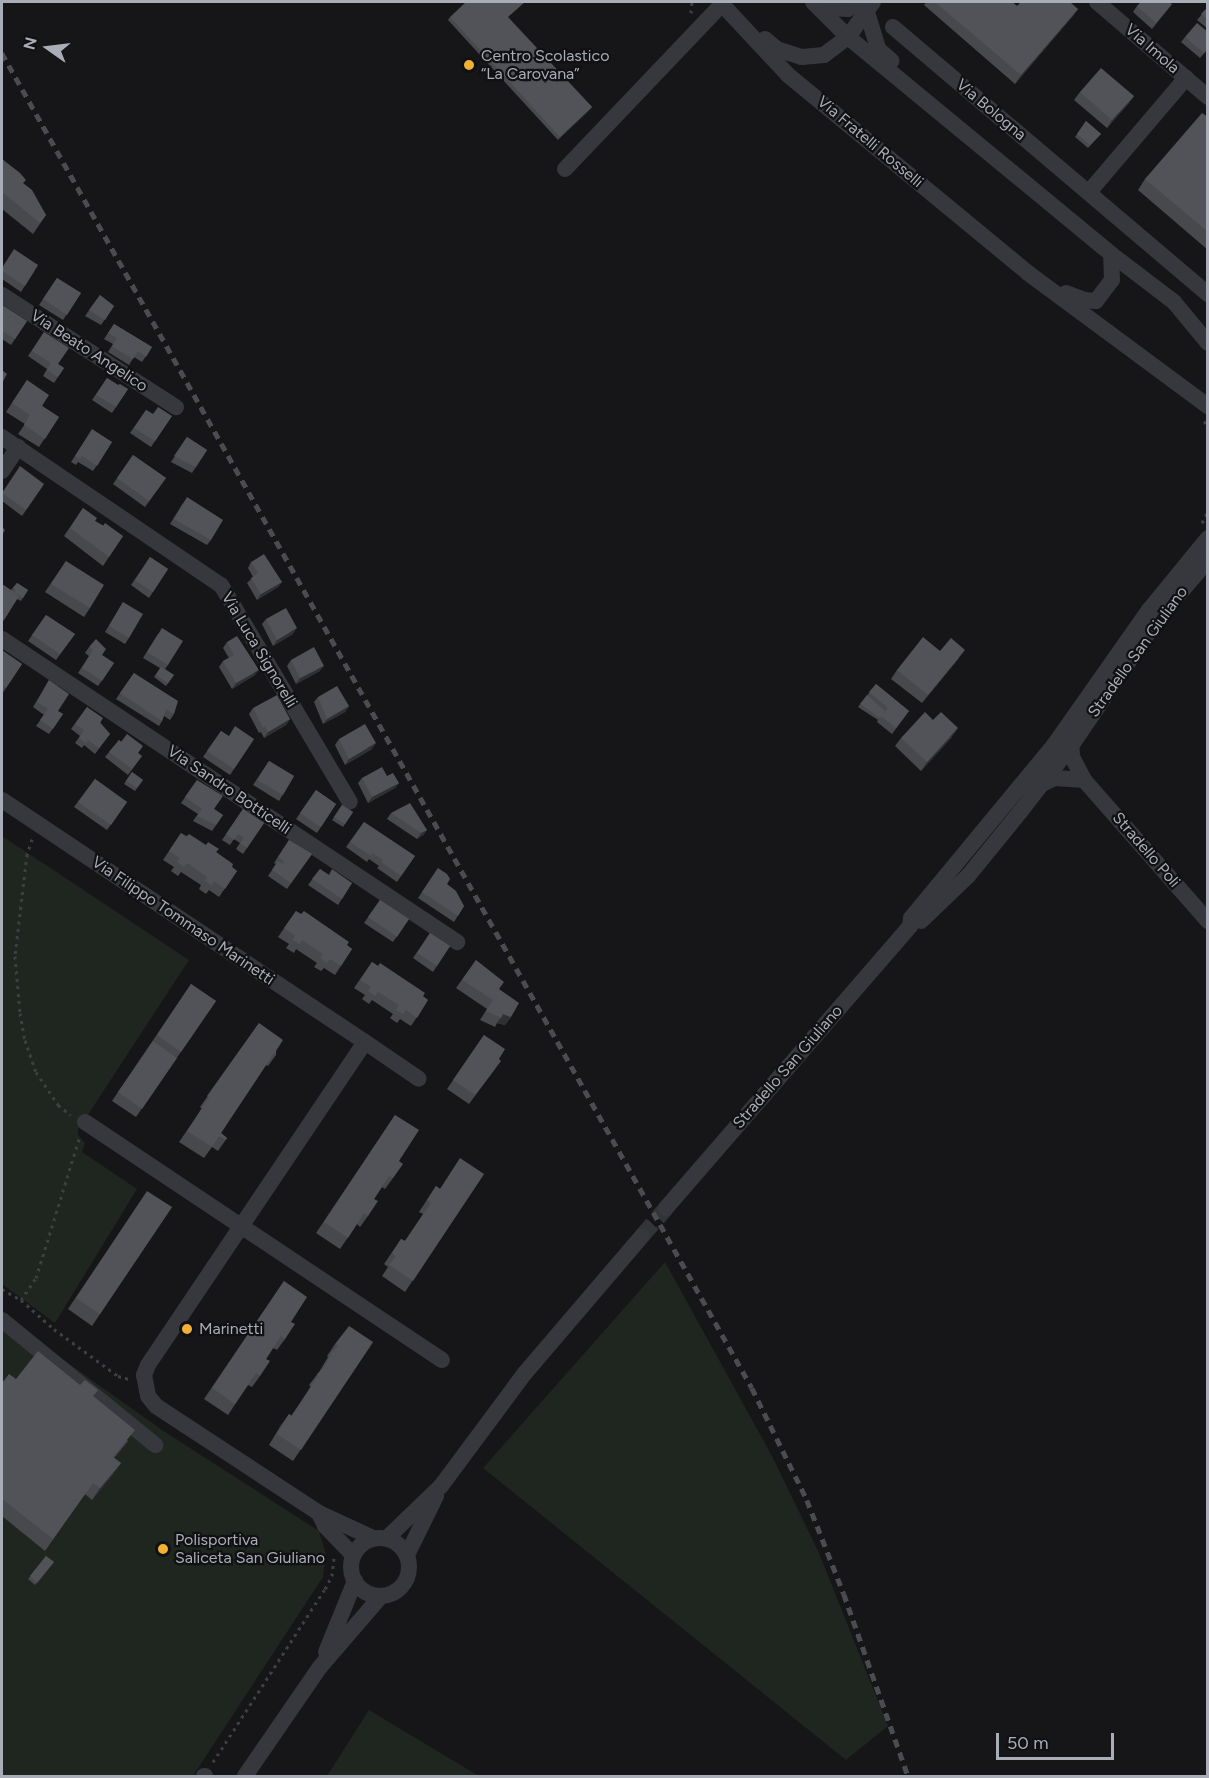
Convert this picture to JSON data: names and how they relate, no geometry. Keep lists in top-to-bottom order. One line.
{"streets":{"street":["Via Imola","Via Bologna","Via Fratelli Rosselli","Via Beato Angelico","Via Luca Signorelli","Stradello San Giuliano","Via Sandro Botticelli","Stradello Poli","Via Filippo Tommaso Marinetti"]},"crossings":[["Stradello San Giuliano","Stradello Poli"]],"places":["Centro Scolastico “La Carovana”","Marinetti","Polisportiva Saliceta San Giuliano"],"scale_bar":"50 m","north":"left"}
